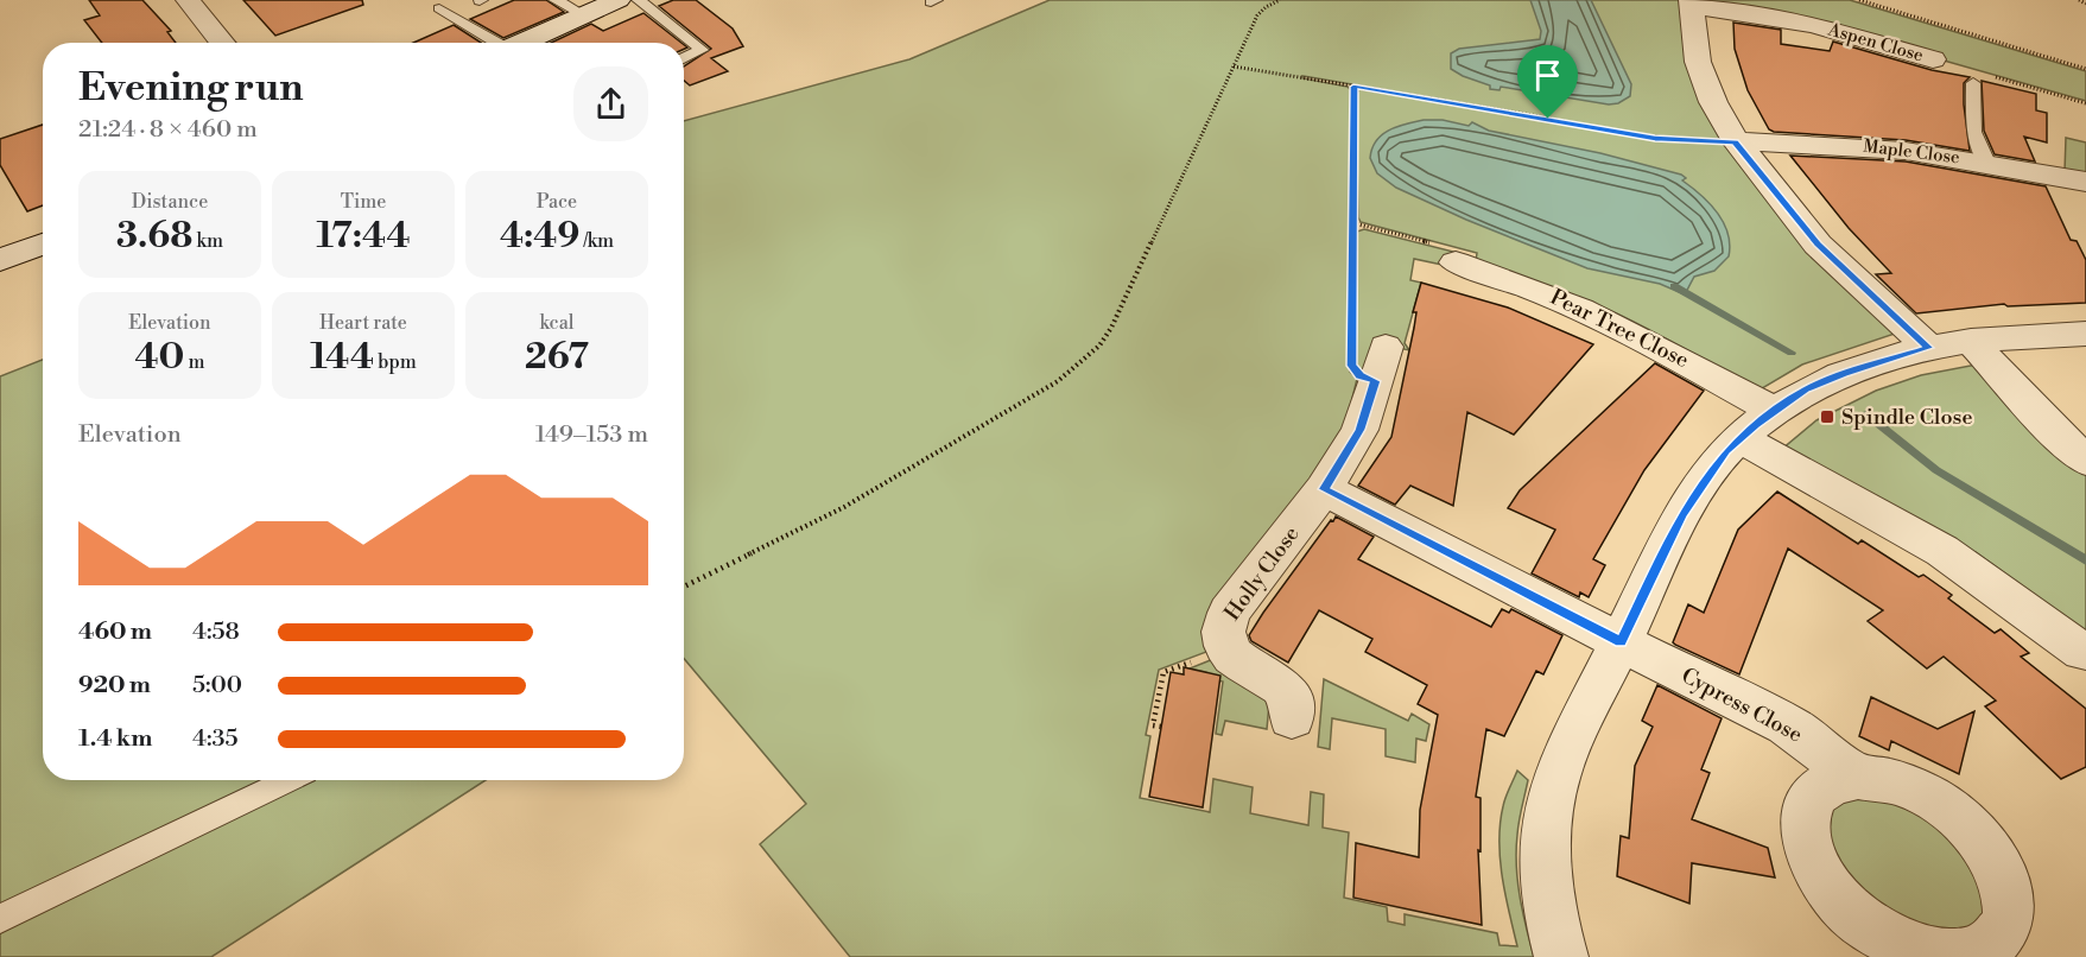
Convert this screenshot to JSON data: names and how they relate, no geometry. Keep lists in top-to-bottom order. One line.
{"streets":{"street":["Aspen Close","Maple Close","Pear Tree Close","Holly Close","Cypress Close"]},"places":{"transit":["Spindle Close"]},"page":{"heading":["Evening run","21:24 · 8 × 460 m"],"stats":[["Distance","3.68 km"],["Time","17:44"],["Pace","4:49 /km"],["Elevation","40 m"],["Heart rate","144 bpm"],["kcal","267"]],"chart":["Elevation","149–153 m"],"list":[{"name":"460 m","note":"4:58"},{"name":"920 m","note":"5:00"},{"name":"1.4 km","note":"4:35"}]}}
